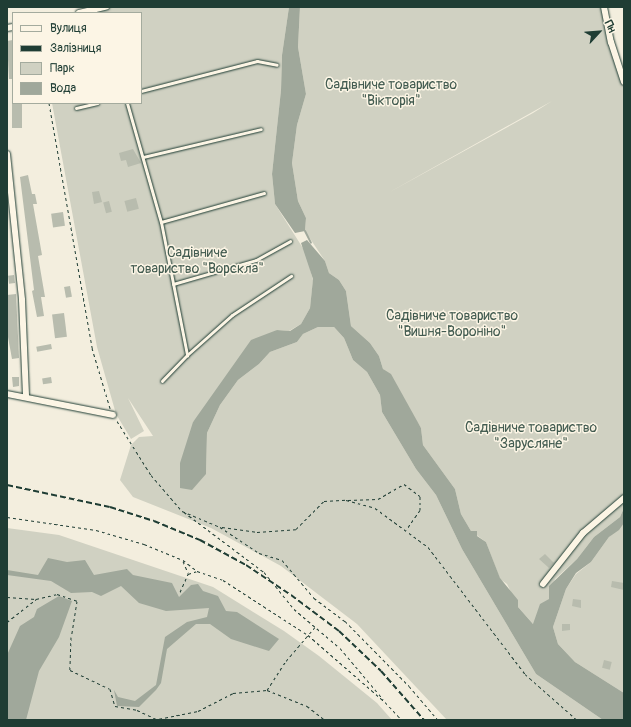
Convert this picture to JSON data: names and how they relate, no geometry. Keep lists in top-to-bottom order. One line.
{"parks":["Садівниче товариство \"Вікторія\"","Садівниче товариство \"Ворскла\"","Садівниче товариство \"Вишня-Вороніно\"","Садівниче товариство \"Зарусляне\""],"legend":["Вулиця","Залізниця","Парк","Вода"],"north":"top right"}
